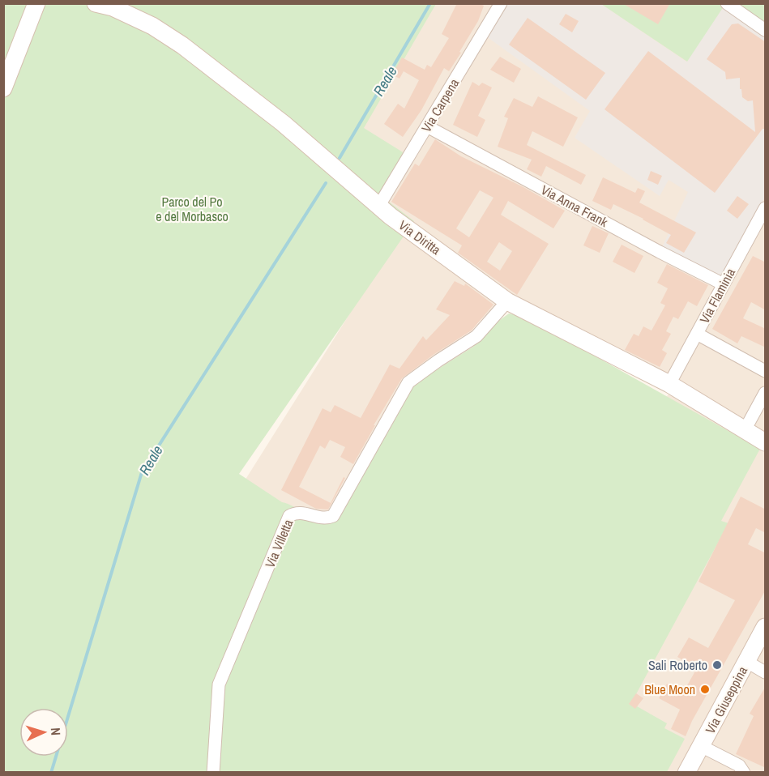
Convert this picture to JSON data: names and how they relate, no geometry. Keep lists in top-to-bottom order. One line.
{"streets":{"street":["Via Carpena","Via Anna Frank","Via Diritta","Via Flaminia","Via Villetta","Via Giuseppina"]},"crossings":[["Via Carpena","Via Anna Frank"],["Via Carpena","Via Diritta"],["Via Anna Frank","Via Flaminia"],["Via Diritta","Via Flaminia"],["Via Diritta","Via Villetta"]],"water":["Reale"],"parks":["Parco del Po e del Morbasco"],"places":["Sali Roberto","Blue Moon"],"north":"right"}
